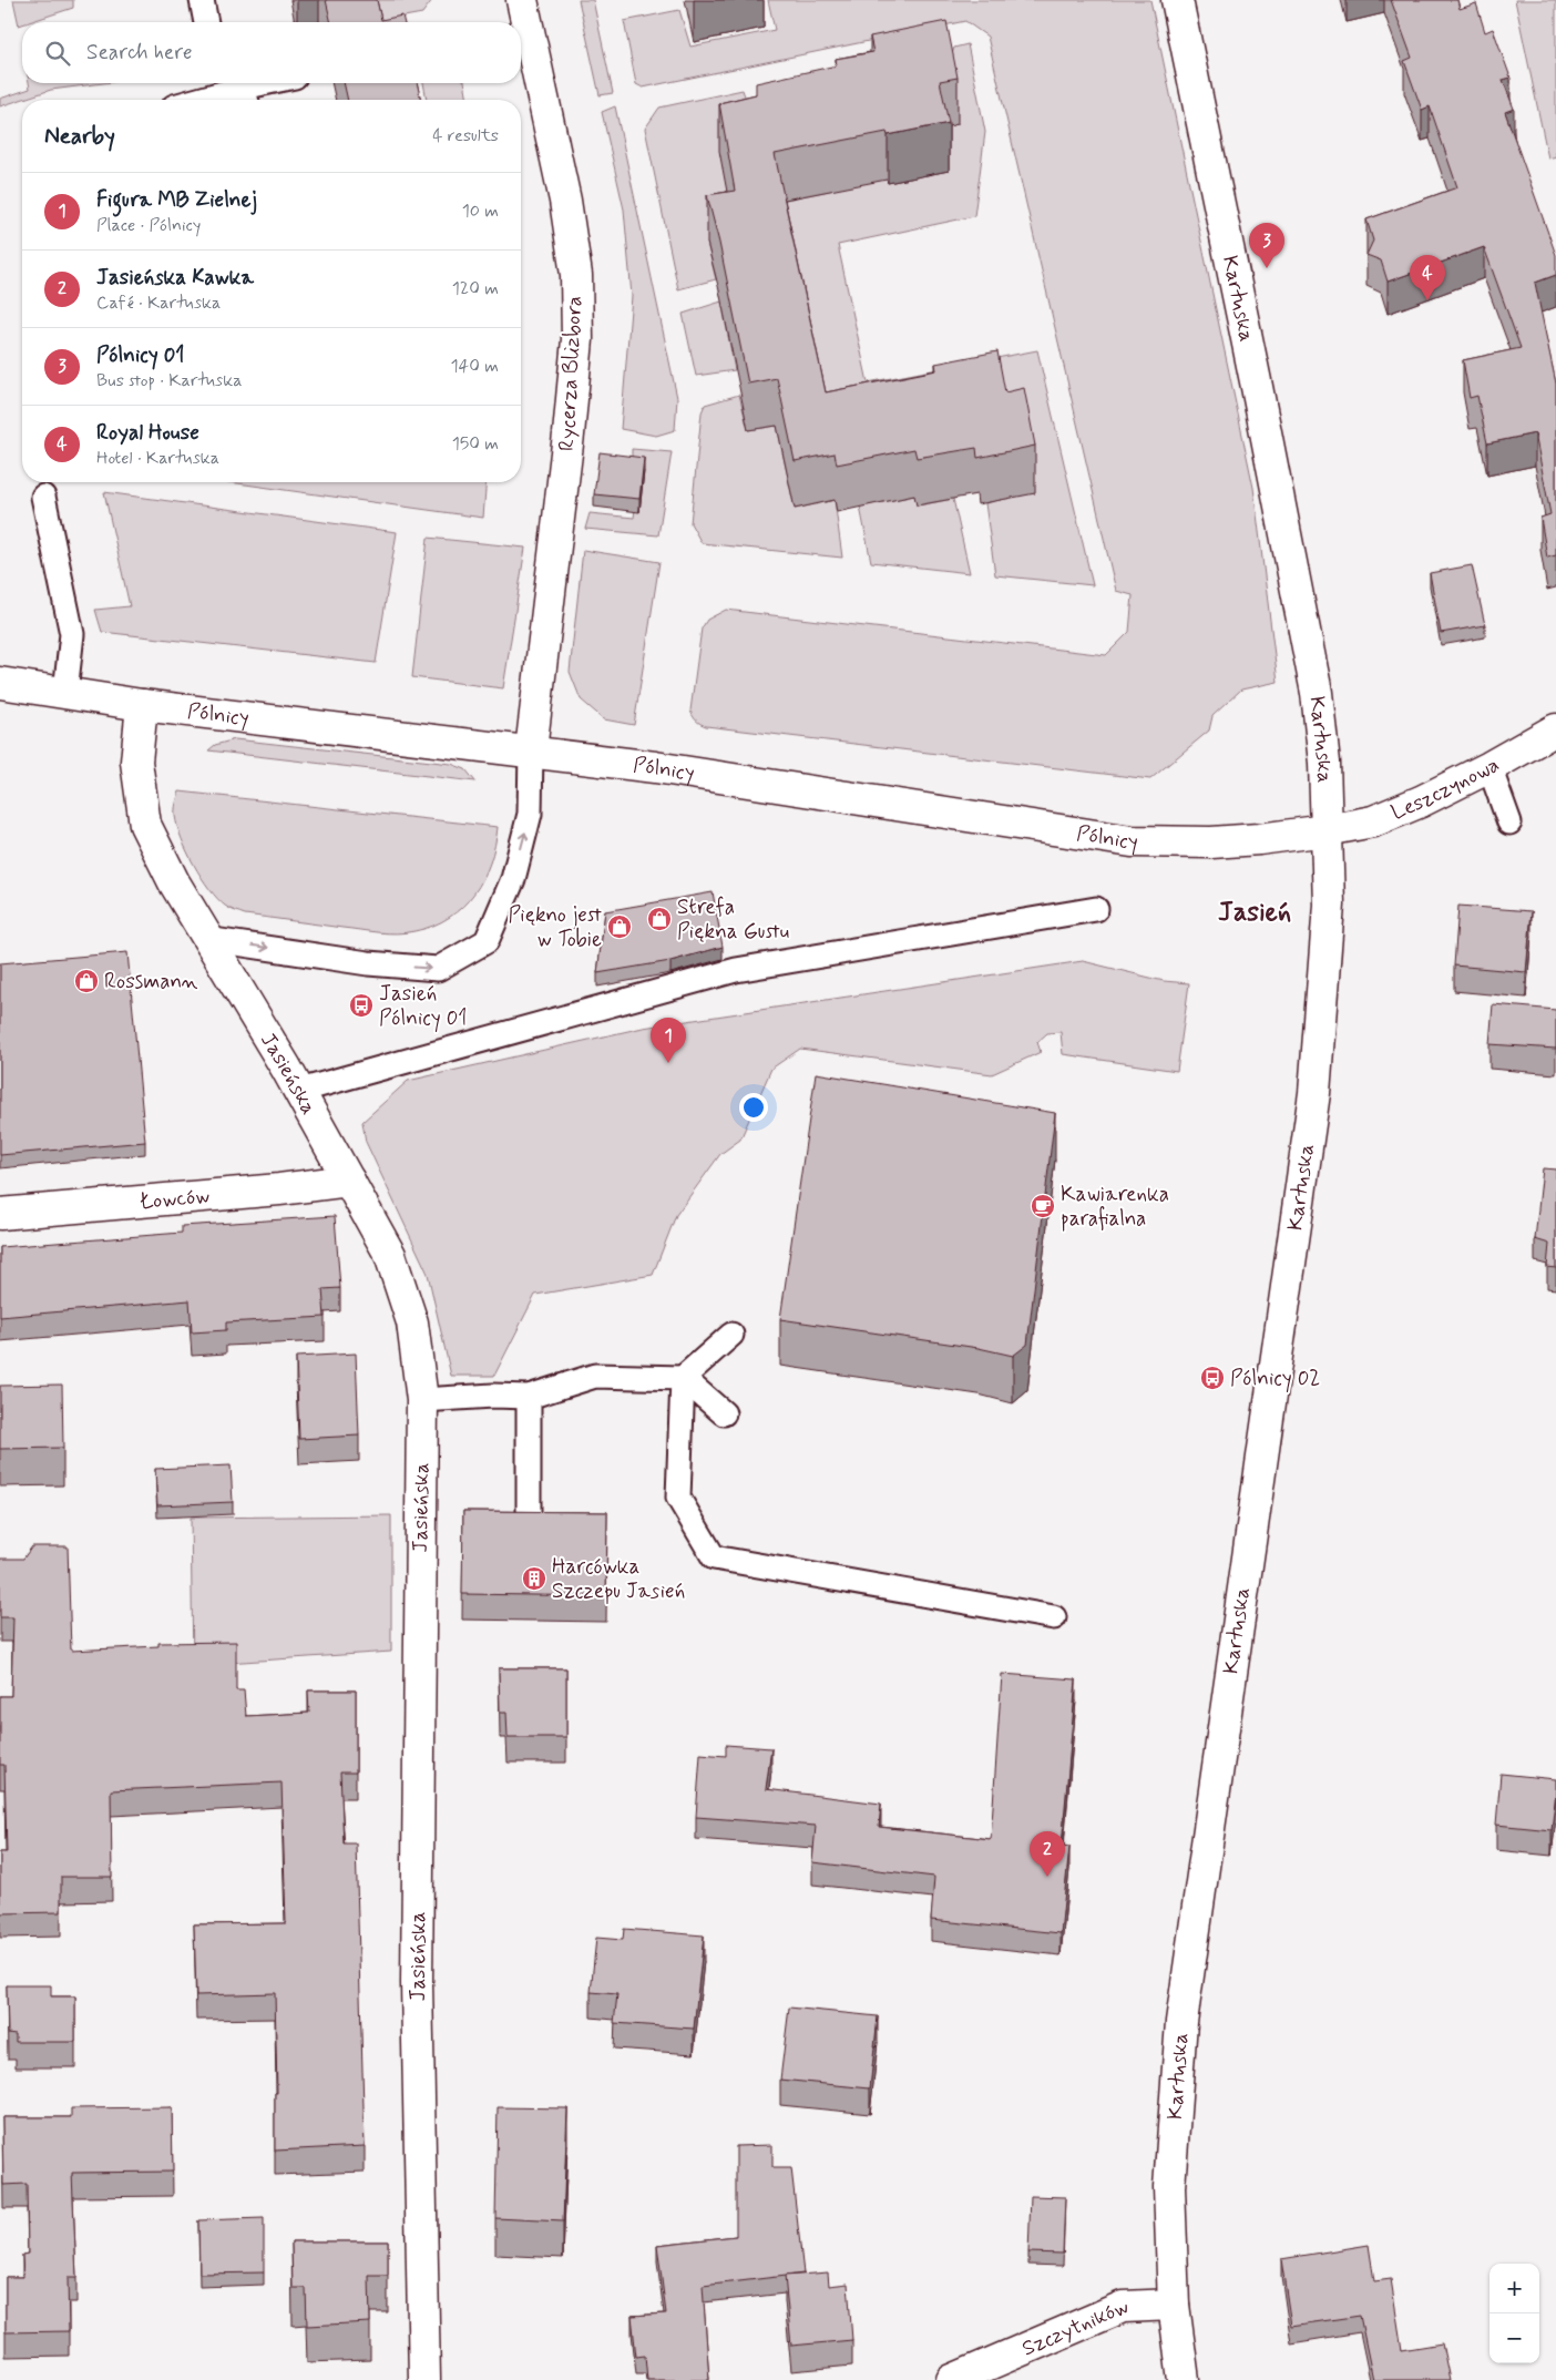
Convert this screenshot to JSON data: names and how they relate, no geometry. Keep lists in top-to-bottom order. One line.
{"streets":{"street":["Kartuska","Rycerza Blizbora","Pólnicy","Leszczynowa","Jasieńska","Łowców","Szczytników"]},"crossings":[["Kartuska","Pólnicy"],["Kartuska","Leszczynowa"],["Kartuska","Szczytników"],["Rycerza Blizbora","Pólnicy"],["Pólnicy","Leszczynowa"],["Pólnicy","Jasieńska"],["Jasieńska","Łowców"]],"districts":["Jasień"],"places":{"shop":["Strefa Piękna Gustu","Piękno jest w Tobie","Rossmann"],"bus stop":["Jasień Pólnicy 01","Pólnicy 02"],"cafe":["Kawiarenka parafialna"],"building":["Harcówka Szczepu Jasień"]},"page":{"search":"Search here","heading":["Nearby","4 results"],"list":[{"mark":"1","name":"Figura MB Zielnej","note":"Place · Pólnicy","value":"10 m"},{"mark":"2","name":"Jasieńska Kawka","note":"Café · Kartuska","value":"120 m"},{"mark":"3","name":"Pólnicy 01","note":"Bus stop · Kartuska","value":"140 m"},{"mark":"4","name":"Royal House","note":"Hotel · Kartuska","value":"150 m"}],"pins":["3","4","1","2"],"map_buttons":["+","−"]}}
